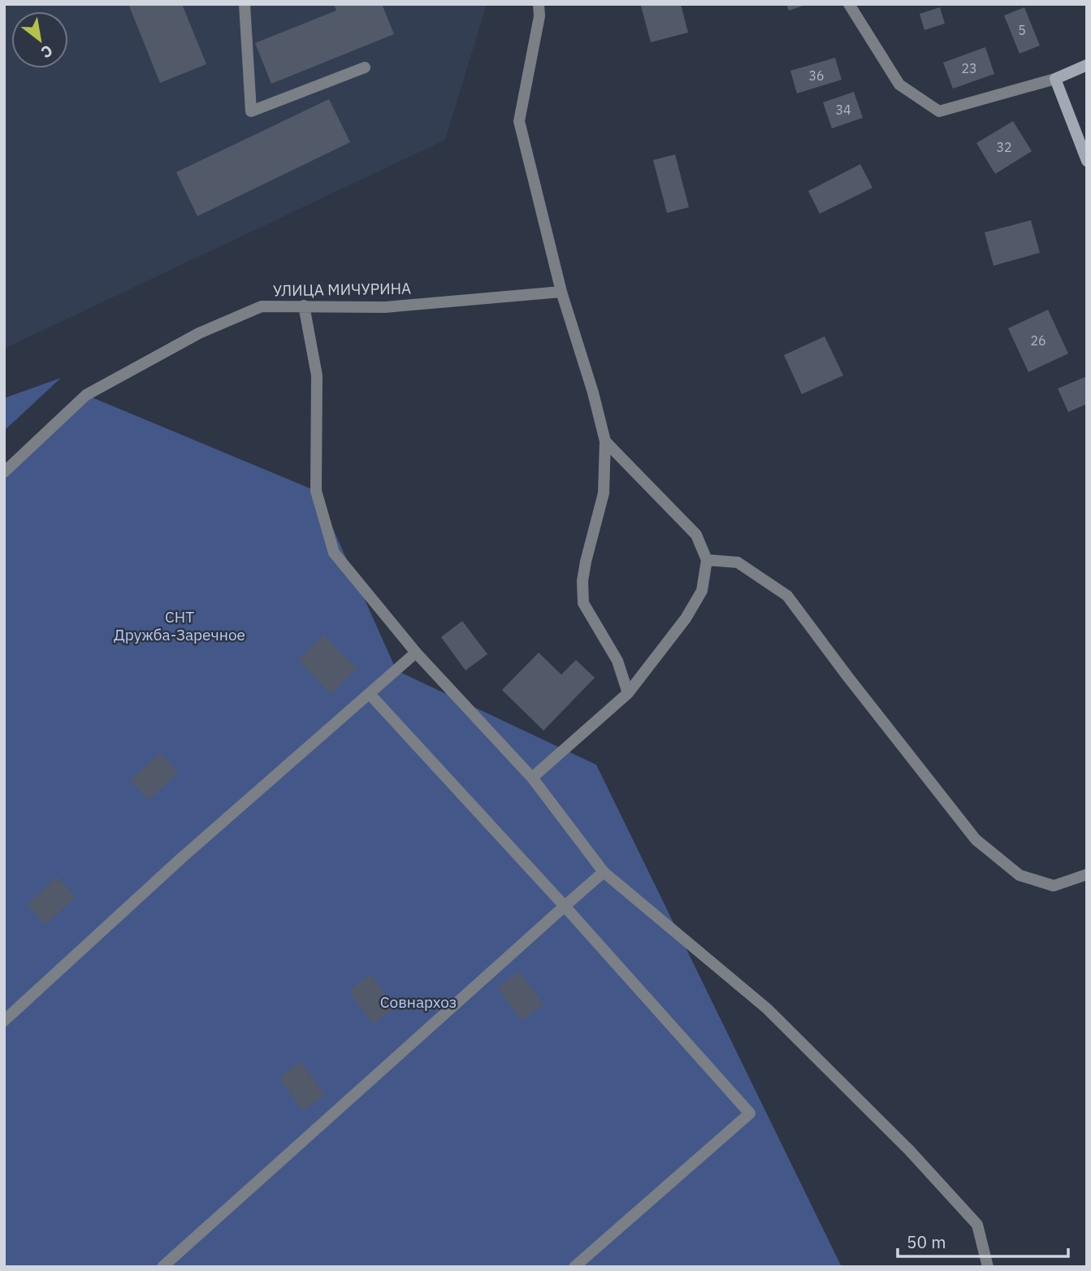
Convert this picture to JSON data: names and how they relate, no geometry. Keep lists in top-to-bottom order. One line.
{"streets":{"street":["УЛИЦА МИЧУРИНА"]},"parks":["СНТ Дружба-Заречное","Совнархоз"],"house_numbers":["5","23","36","34","32","26"],"scale_bar":"50 m","north":"bottom right"}
